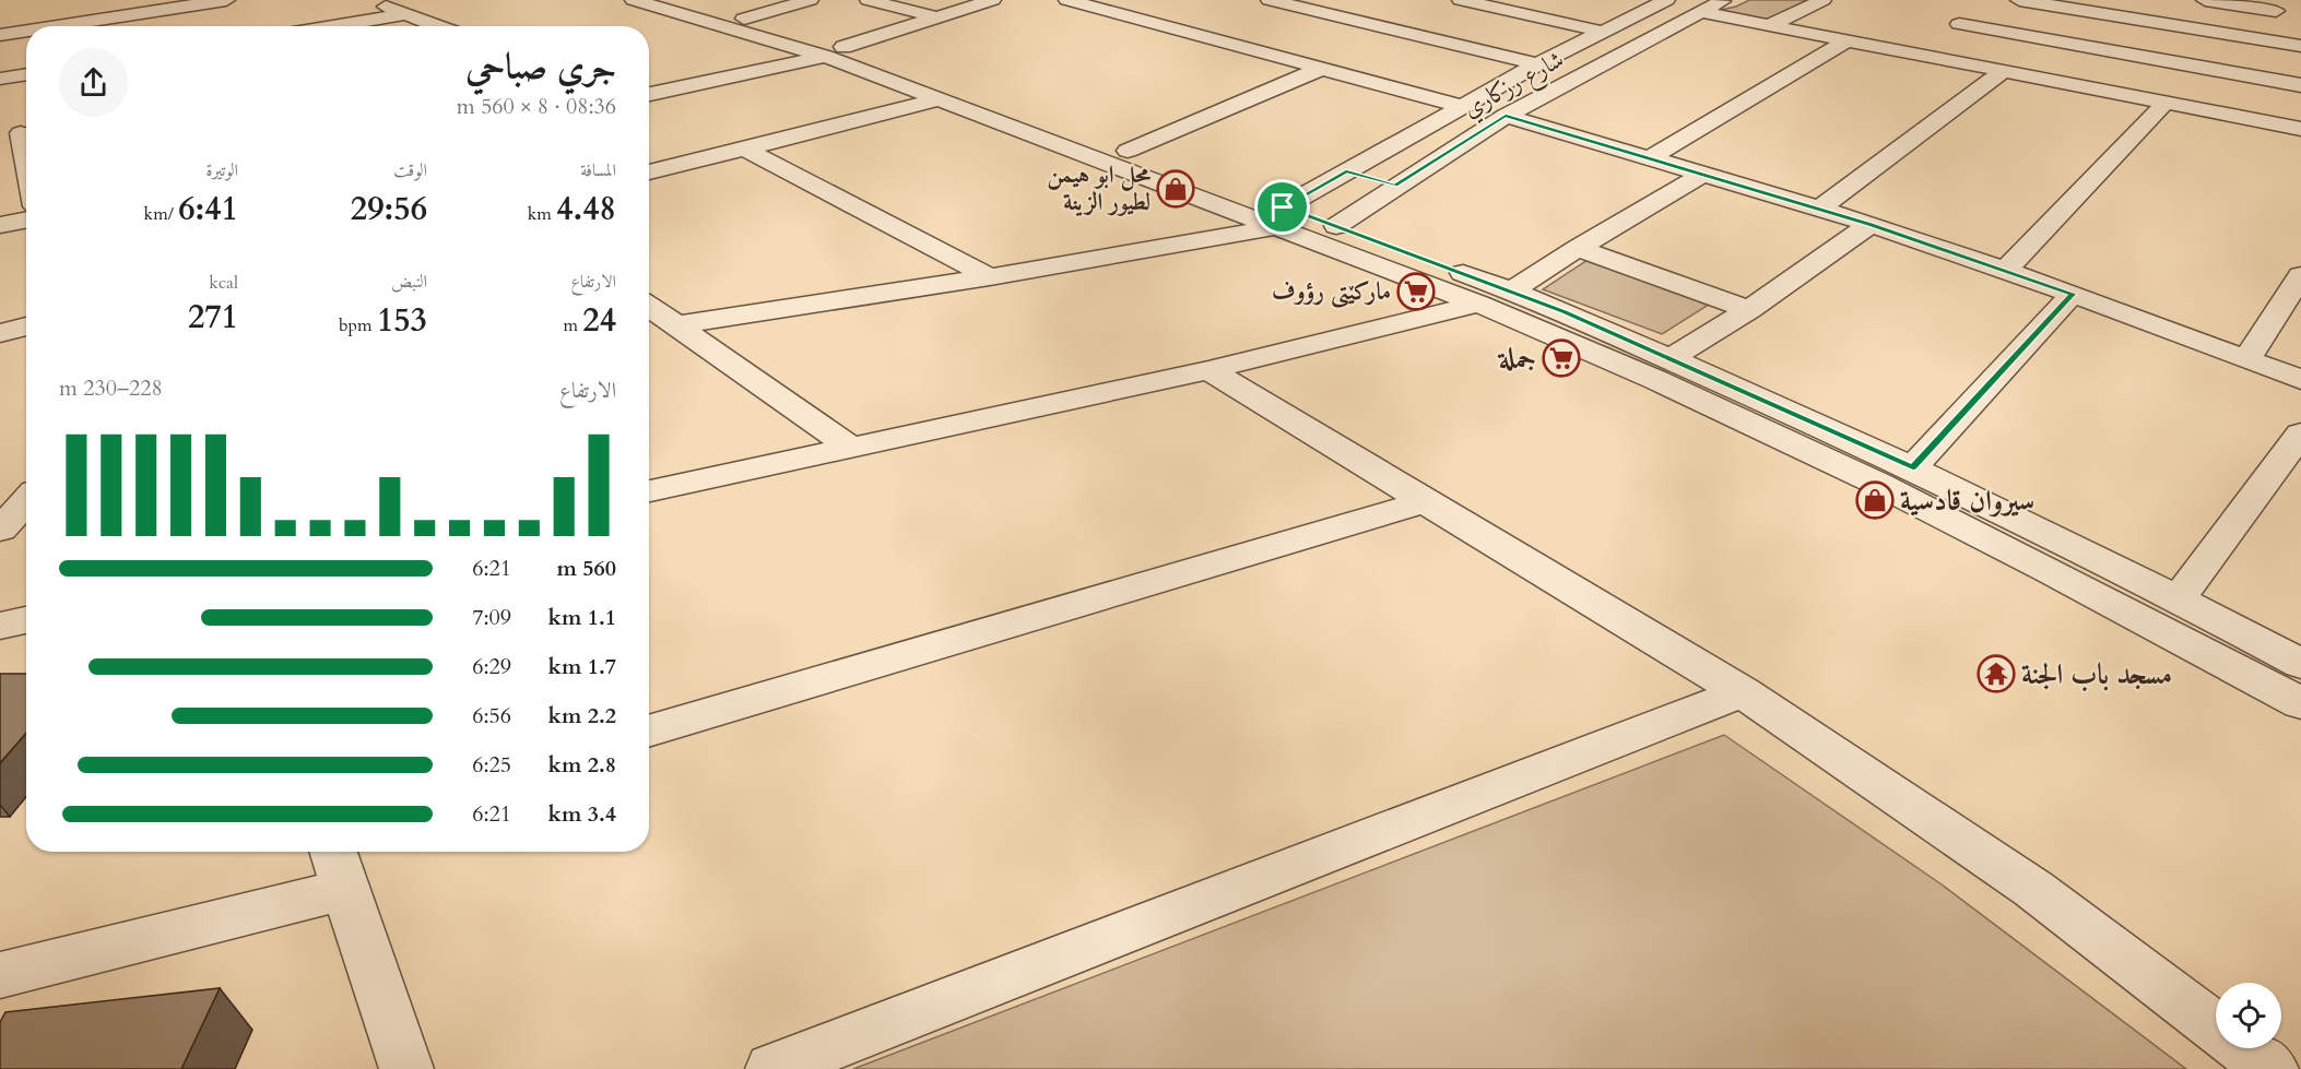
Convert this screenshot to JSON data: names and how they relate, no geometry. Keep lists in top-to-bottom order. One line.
{"streets":{"street":["شارع رزكاري"]},"places":{"shop":["محل ابو هيمن لطيور الزينة","سيروان قادسية"],"supermarket":["ماركێتى رؤوف","جملة"],"temple":["مسجد باب الجنة"]},"page":{"heading":["جري صباحي","08:36 · 8 × 560 m"],"stats":[["المسافة","4.48 km"],["الوقت","29:56"],["الوتيرة","6:41 /km"],["الارتفاع","24 m"],["النبض","153 bpm"],["kcal","271"]],"chart":["الارتفاع","228–230 m"],"list":[{"name":"560 m","note":"6:21"},{"name":"1.1 km","note":"7:09"},{"name":"1.7 km","note":"6:29"},{"name":"2.2 km","note":"6:56"},{"name":"2.8 km","note":"6:25"},{"name":"3.4 km","note":"6:21"}]}}
